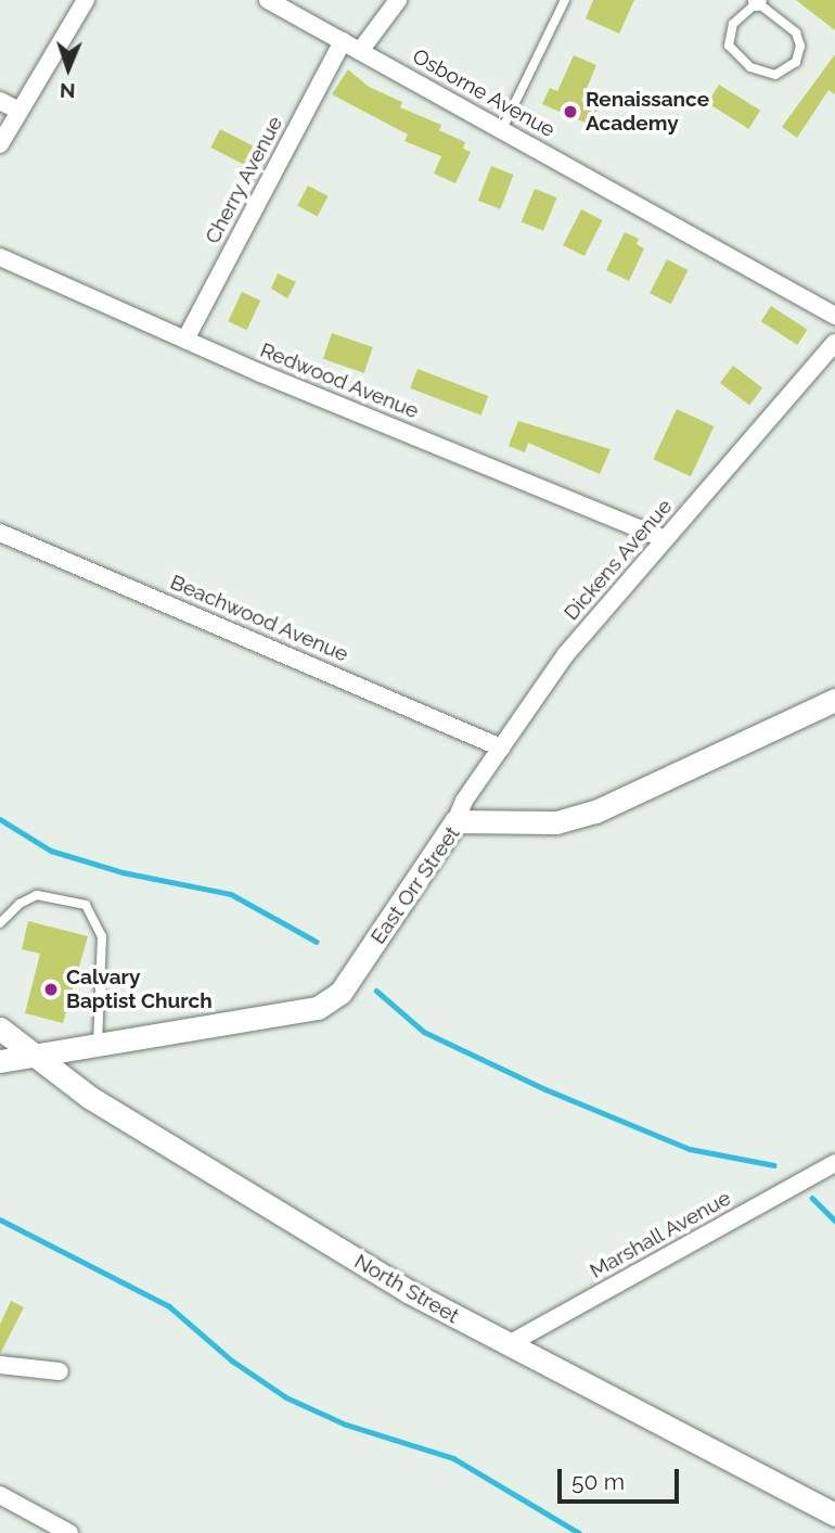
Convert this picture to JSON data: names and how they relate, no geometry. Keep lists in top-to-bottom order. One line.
{"streets":{"street":["Osborne Avenue","Cherry Avenue","Redwood Avenue","Dickens Avenue","Beachwood Avenue","East Orr Street","Marshall Avenue","North Street"]},"crossings":[["Osborne Avenue","Cherry Avenue"],["Cherry Avenue","Redwood Avenue"],["Redwood Avenue","Dickens Avenue"],["Dickens Avenue","Beachwood Avenue"],["Dickens Avenue","East Orr Street"],["East Orr Street","North Street"],["Marshall Avenue","North Street"]],"places":["Renaissance Academy","Calvary Baptist Church"],"scale_bar":"50 m","north":"bottom"}
